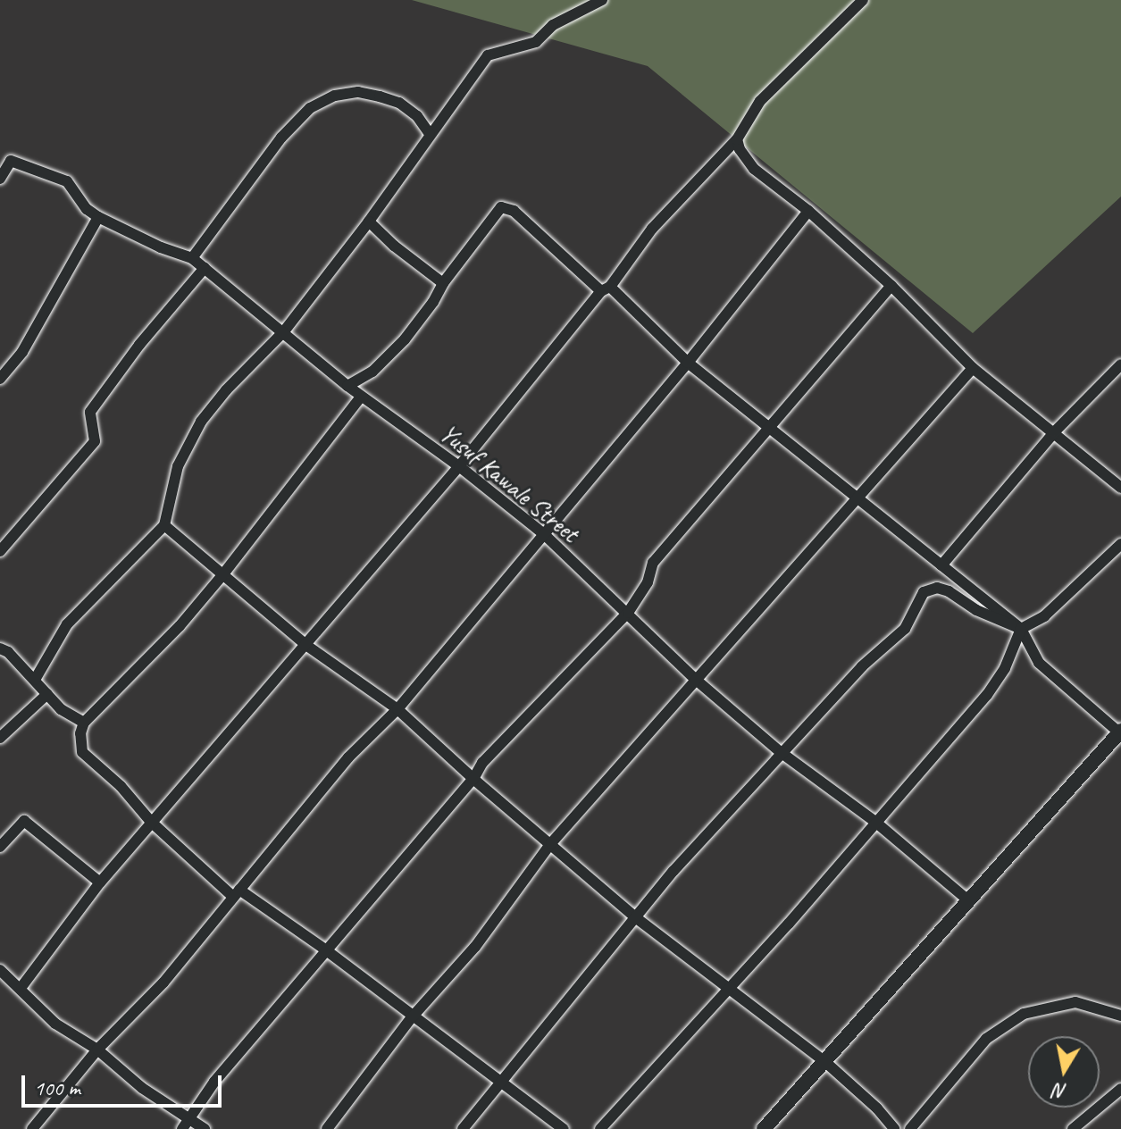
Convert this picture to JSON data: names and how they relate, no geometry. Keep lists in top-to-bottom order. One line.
{"streets":{"street":["Yusuf Kawale Street"]},"scale_bar":"100 m","north":"bottom"}
